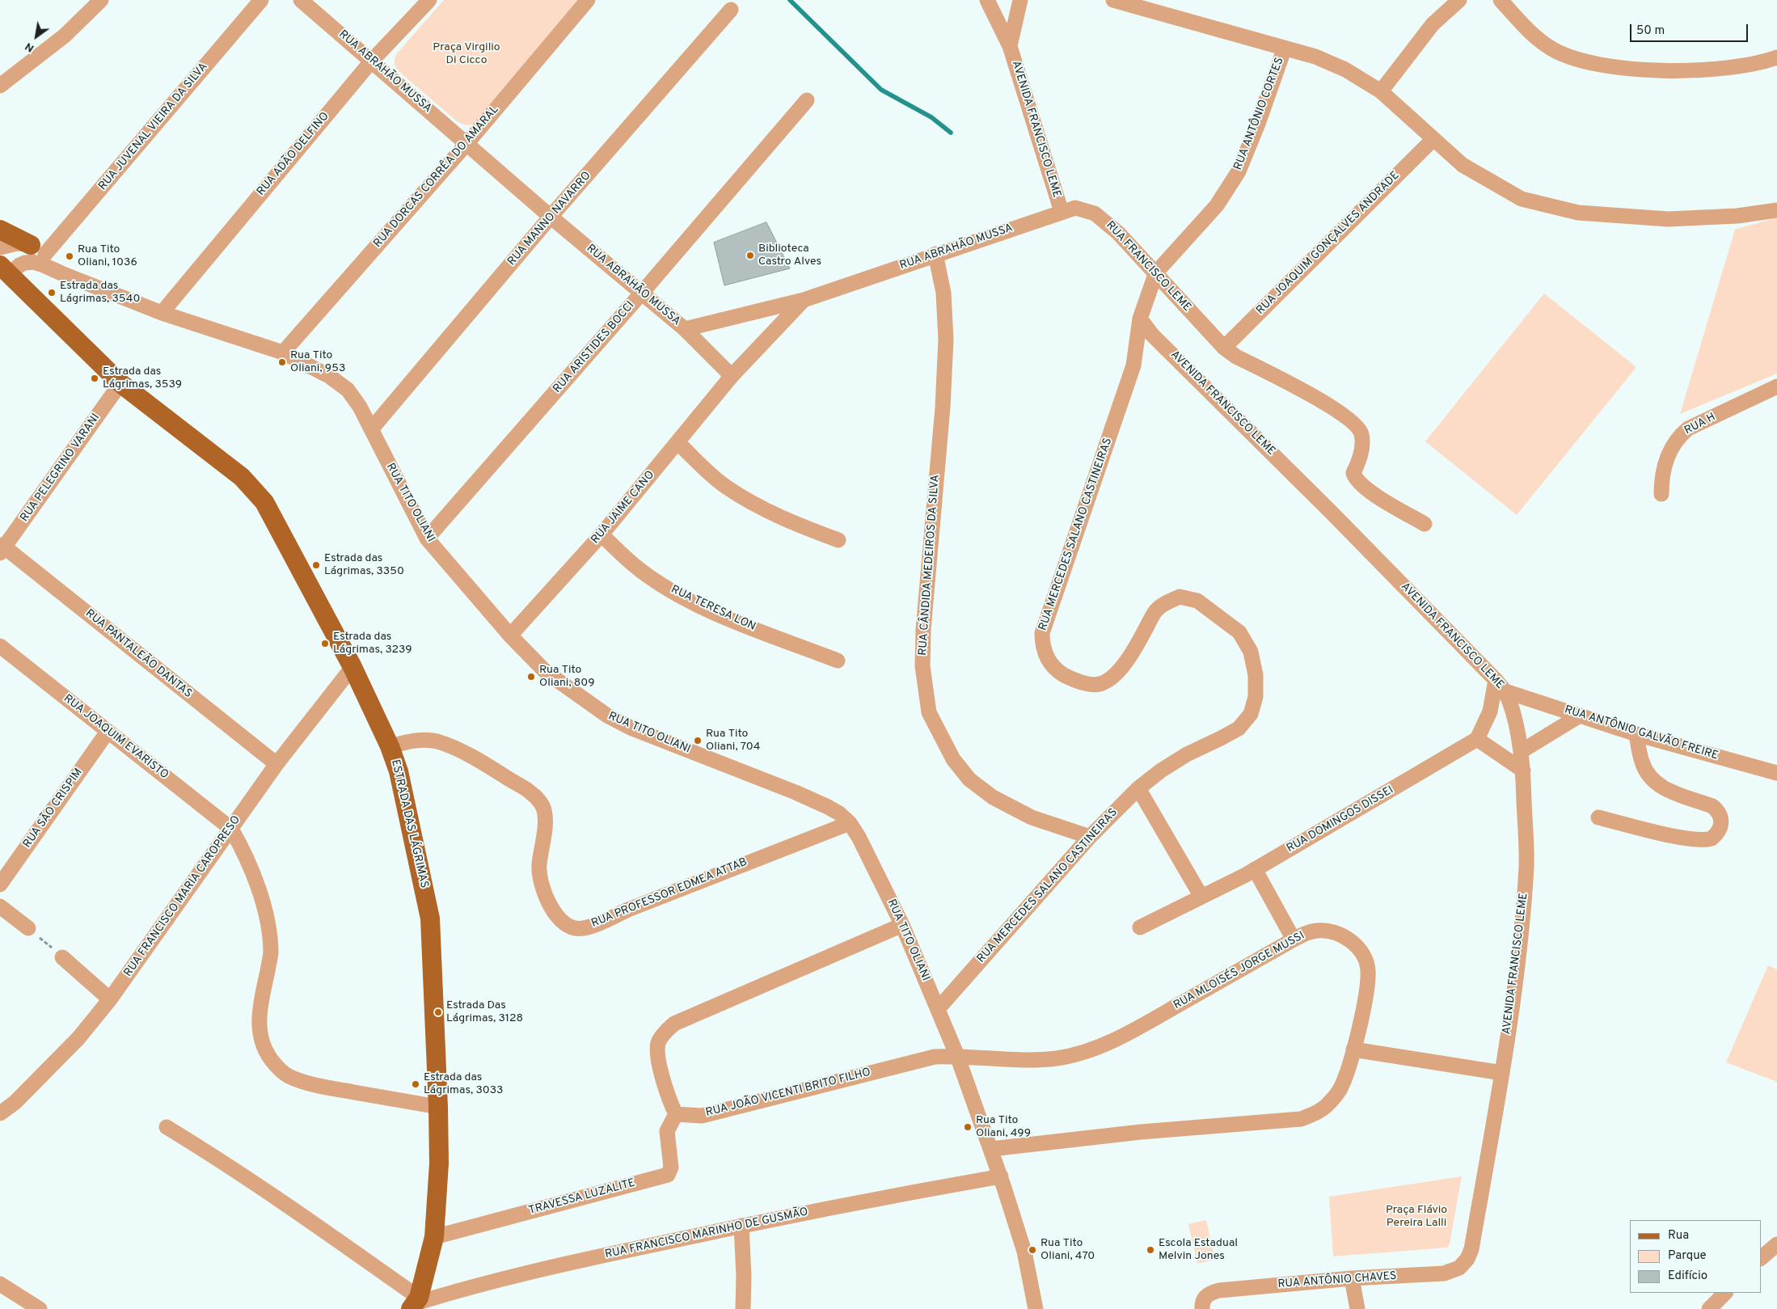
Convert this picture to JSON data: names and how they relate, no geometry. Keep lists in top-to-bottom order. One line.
{"streets":{"main road":["ESTRADA DAS LÁGRIMAS"],"street":["RUA ABRAHÃO MUSSA","RUA ANTÔNIO CORTES","RUA JUVENAL VIEIRA DA SILVA","AVENIDA FRANCISCO LEME","RUA ADÃO DELFINO","RUA DORCAS CORRÊA DO AMARAL","RUA MANNO NAVARRO","RUA JOAQUIM GONÇALVES ANDRADE","RUA FRANCISCO LEME","RUA ARISTIDES BOCCI","RUA H","RUA PELEGRINO VARANI","RUA TITO OLIANI","RUA JAIME CANO","RUA MERCEDES SALANO CASTINEIRAS","RUA CÂNDIDA MEDEIROS DA SILVA","RUA TERESA LON","RUA PANTALEÃO DANTAS","RUA ANTÔNIO GALVÃO FREIRE","RUA JOAQUIM EVARISTO","RUA SÃO CRISPIM","RUA DOMINGOS DISSEI","RUA PROFESSOR EDMEA ATTAB","RUA FRANCISCO MARIA CAROPRESO","RUA MLOISÉS JORGE MUSSI","RUA JOÃO VICENTI BRITO FILHO","TRAVESSA LUZALITE","RUA FRANCISCO MARINHO DE GUSMÃO","RUA ANTÔNIO CHAVES"]},"crossings":[["RUA ABRAHÃO MUSSA","AVENIDA FRANCISCO LEME"],["RUA ABRAHÃO MUSSA","RUA ADÃO DELFINO"],["RUA ABRAHÃO MUSSA","RUA DORCAS CORRÊA DO AMARAL"],["RUA ABRAHÃO MUSSA","RUA MANNO NAVARRO"],["RUA ABRAHÃO MUSSA","RUA FRANCISCO LEME"],["RUA ABRAHÃO MUSSA","RUA ARISTIDES BOCCI"],["RUA ABRAHÃO MUSSA","RUA JAIME CANO"],["RUA ABRAHÃO MUSSA","RUA CÂNDIDA MEDEIROS DA SILVA"],["RUA ANTÔNIO CORTES","AVENIDA FRANCISCO LEME"],["RUA ANTÔNIO CORTES","RUA FRANCISCO LEME"],["RUA ANTÔNIO CORTES","RUA MERCEDES SALANO CASTINEIRAS"],["RUA JUVENAL VIEIRA DA SILVA","RUA TITO OLIANI"],["AVENIDA FRANCISCO LEME","RUA FRANCISCO LEME"],["AVENIDA FRANCISCO LEME","RUA MERCEDES SALANO CASTINEIRAS"],["AVENIDA FRANCISCO LEME","RUA ANTÔNIO GALVÃO FREIRE"],["AVENIDA FRANCISCO LEME","RUA ANTÔNIO CHAVES"],["RUA ADÃO DELFINO","RUA TITO OLIANI"],["RUA DORCAS CORRÊA DO AMARAL","RUA TITO OLIANI"],["RUA MANNO NAVARRO","RUA TITO OLIANI"],["RUA JOAQUIM GONÇALVES ANDRADE","RUA FRANCISCO LEME"],["RUA ARISTIDES BOCCI","RUA TITO OLIANI"],["RUA PELEGRINO VARANI","RUA PANTALEÃO DANTAS"],["RUA PELEGRINO VARANI","ESTRADA DAS LÁGRIMAS"],["RUA TITO OLIANI","RUA JAIME CANO"],["RUA TITO OLIANI","RUA MERCEDES SALANO CASTINEIRAS"],["RUA TITO OLIANI","ESTRADA DAS LÁGRIMAS"],["RUA TITO OLIANI","RUA PROFESSOR EDMEA ATTAB"],["RUA TITO OLIANI","RUA MLOISÉS JORGE MUSSI"],["RUA TITO OLIANI","RUA JOÃO VICENTI BRITO FILHO"],["RUA TITO OLIANI","RUA FRANCISCO MARINHO DE GUSMÃO"],["RUA JAIME CANO","RUA TERESA LON"],["RUA MERCEDES SALANO CASTINEIRAS","RUA CÂNDIDA MEDEIROS DA SILVA"],["RUA PANTALEÃO DANTAS","RUA FRANCISCO MARIA CAROPRESO"],["RUA JOAQUIM EVARISTO","RUA SÃO CRISPIM"],["RUA JOAQUIM EVARISTO","RUA FRANCISCO MARIA CAROPRESO"],["ESTRADA DAS LÁGRIMAS","RUA PROFESSOR EDMEA ATTAB"],["ESTRADA DAS LÁGRIMAS","RUA FRANCISCO MARIA CAROPRESO"],["ESTRADA DAS LÁGRIMAS","TRAVESSA LUZALITE"],["ESTRADA DAS LÁGRIMAS","RUA FRANCISCO MARINHO DE GUSMÃO"],["RUA MLOISÉS JORGE MUSSI","RUA JOÃO VICENTI BRITO FILHO"],["RUA JOÃO VICENTI BRITO FILHO","TRAVESSA LUZALITE"]],"parks":["Praça Virgilio Di Cicco","Praça Flávio Pereira Lalli"],"places":["Biblioteca Castro Alves","Rua Tito Oliani, 1036","Estrada das Lágrimas, 3540","Rua Tito Oliani, 953","Estrada das Lágrimas, 3539","Estrada das Lágrimas, 3350","Estrada das Lágrimas, 3239","Rua Tito Oliani, 809","Rua Tito Oliani, 704","Estrada Das Lágrimas, 3128","Estrada das Lágrimas, 3033","Rua Tito Oliani, 499","Rua Tito Oliani, 470","Escola Estadual Melvin Jones"],"legend":["Rua","Parque","Edifício"],"scale_bar":"50 m","north":"bottom left"}
